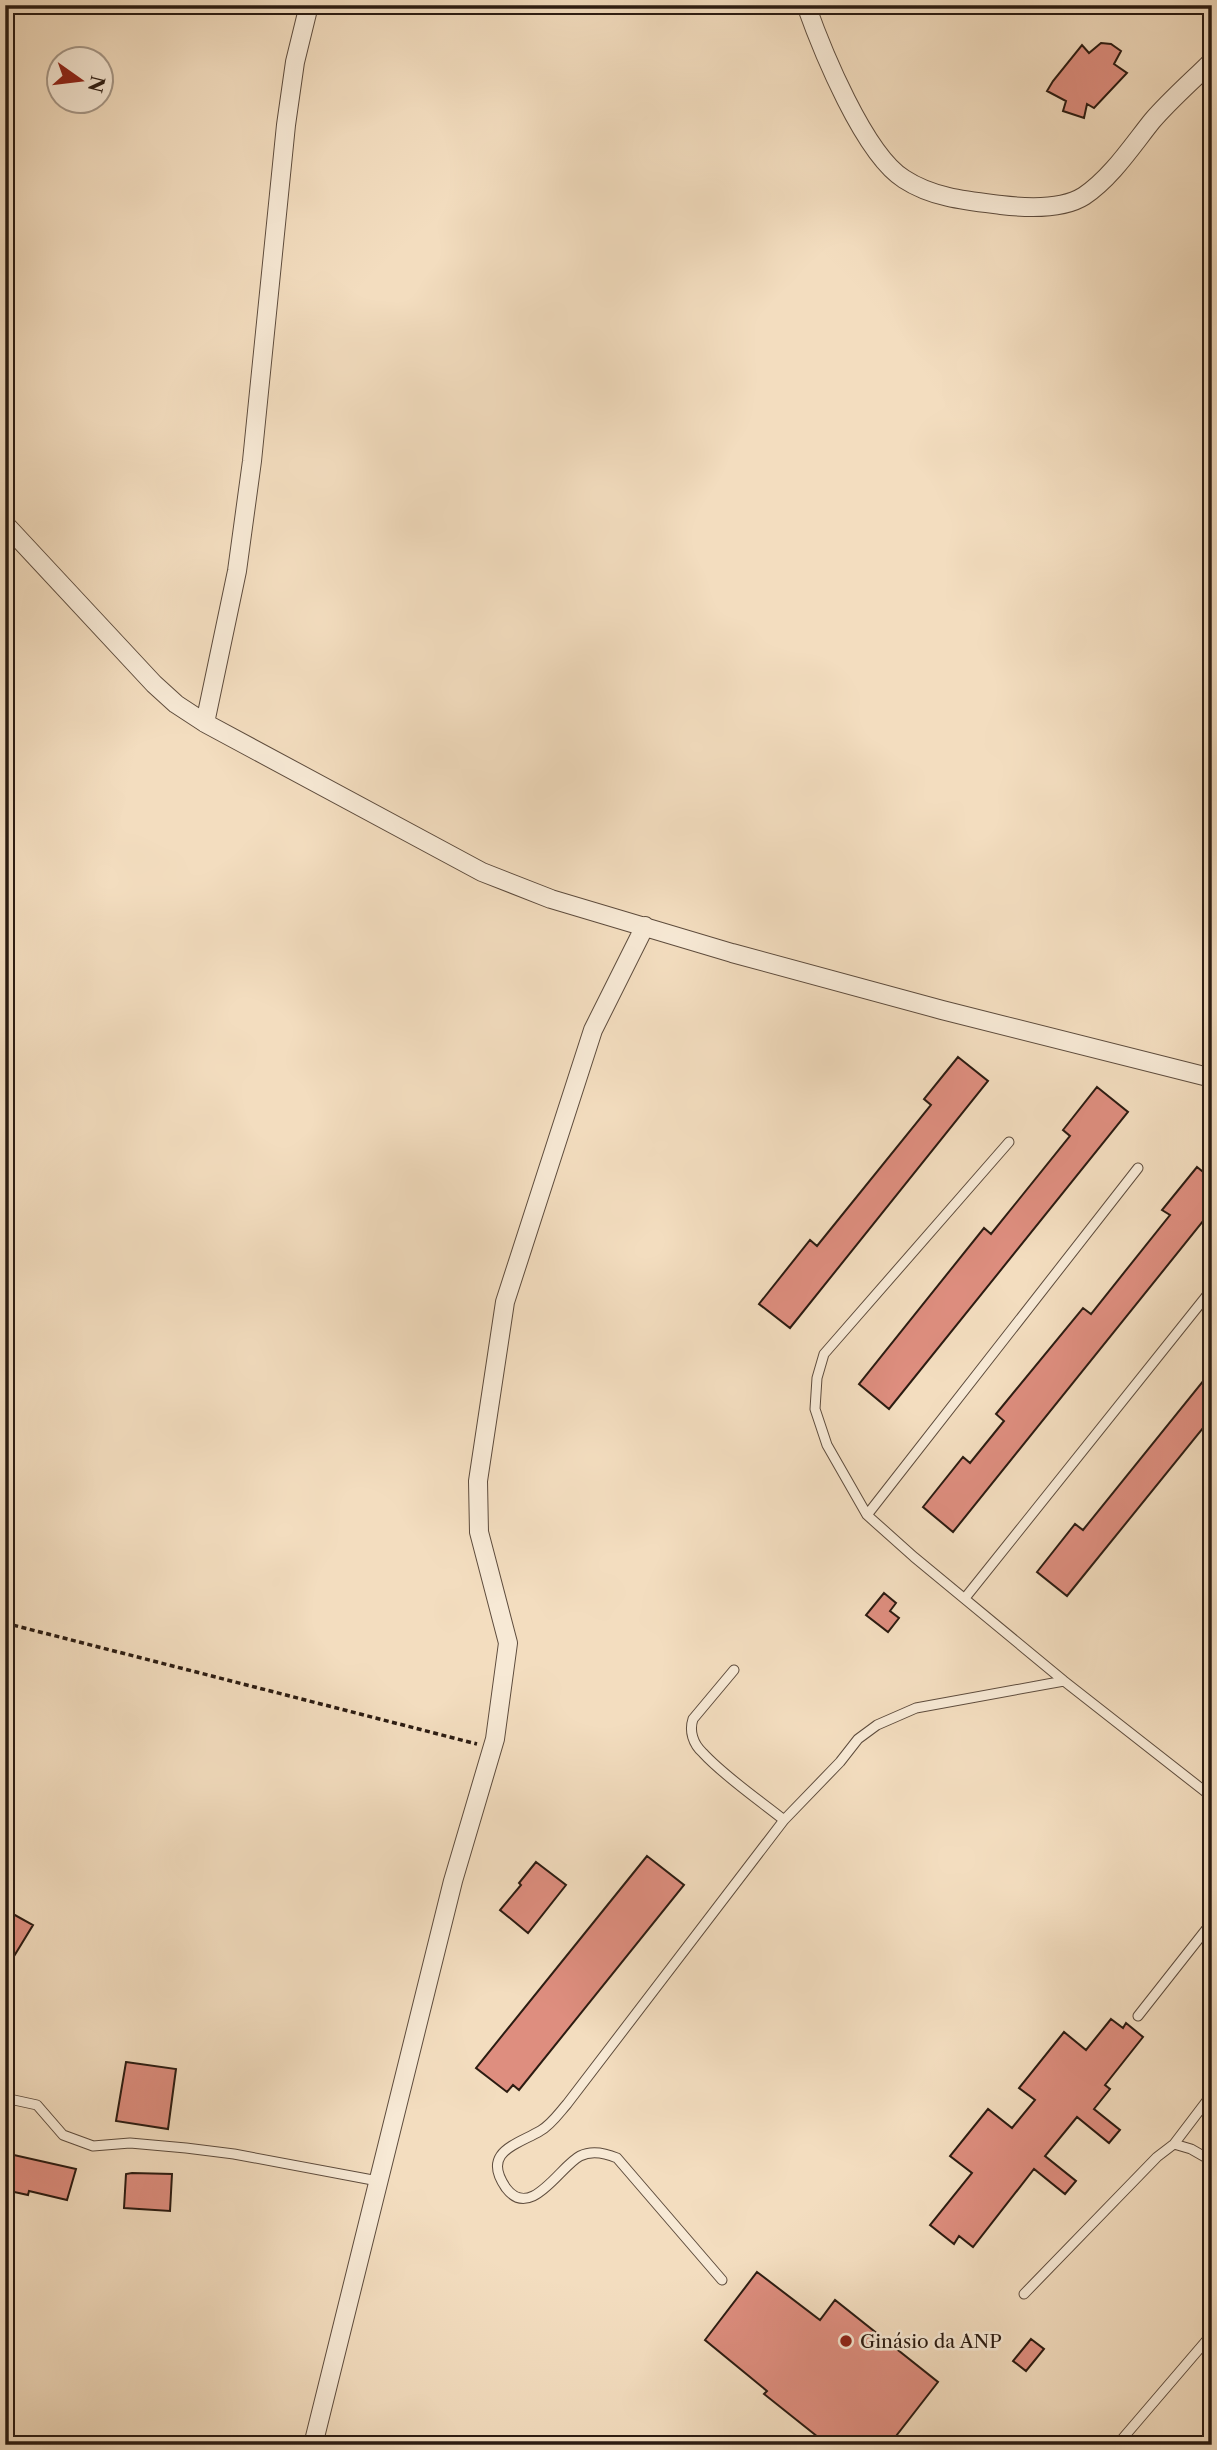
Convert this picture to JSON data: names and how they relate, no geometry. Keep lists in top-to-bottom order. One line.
{"places":["Ginásio da ANP"],"north":"right"}
